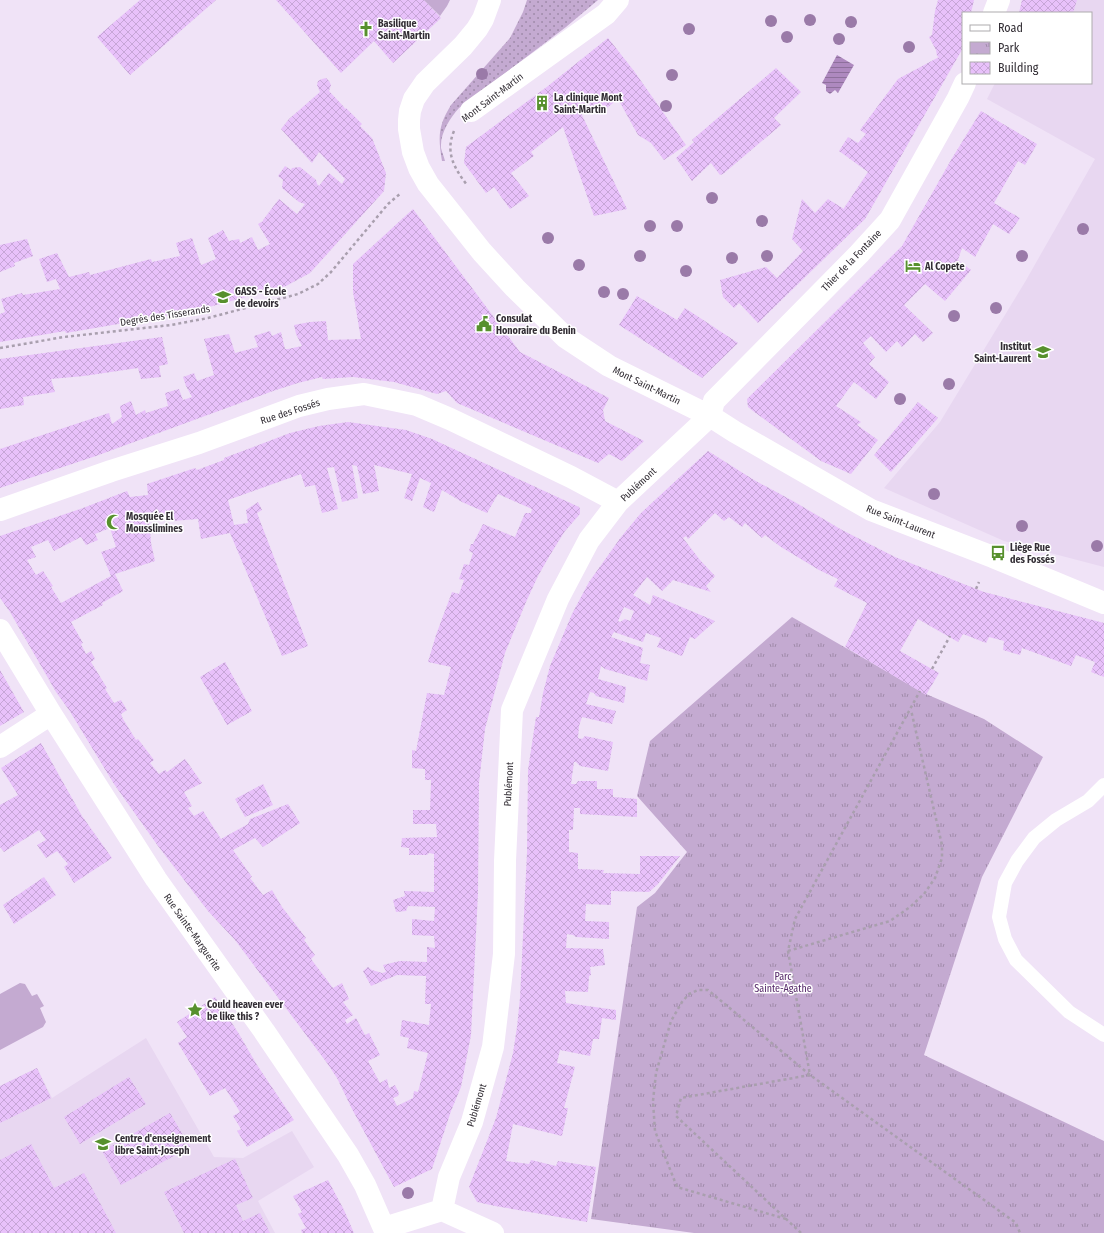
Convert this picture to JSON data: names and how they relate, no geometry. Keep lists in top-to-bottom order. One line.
{"streets":{"street":["Mont Saint-Martin","Thier de la Fontaine","Rue des Fossés","Publémont","Rue Saint-Laurent","Rue Sainte-Marguerite"],"path":["Degrés des Tisserands"]},"crossings":[["Mont Saint-Martin","Thier de la Fontaine"],["Mont Saint-Martin","Publémont"],["Mont Saint-Martin","Rue Saint-Laurent"],["Thier de la Fontaine","Publémont"],["Thier de la Fontaine","Rue Saint-Laurent"],["Rue des Fossés","Publémont"],["Publémont","Rue Saint-Laurent"]],"parks":["Parc Sainte-Agathe"],"places":{"church":["Basilique Saint-Martin"],"building":["La clinique Mont Saint-Martin"],"hotel":["Al Copete"],"school or university":["GASS - École de devoirs","Institut Saint-Laurent","Centre d'enseignement libre Saint-Joseph"],"public building":["Consulat Honoraire du Benin"],"mosque":["Mosquée El Mousslimines"],"bus stop":["Liège Rue des Fossés"],"place":["Could heaven ever be like this ?"]},"legend":["Road","Park","Building"]}
